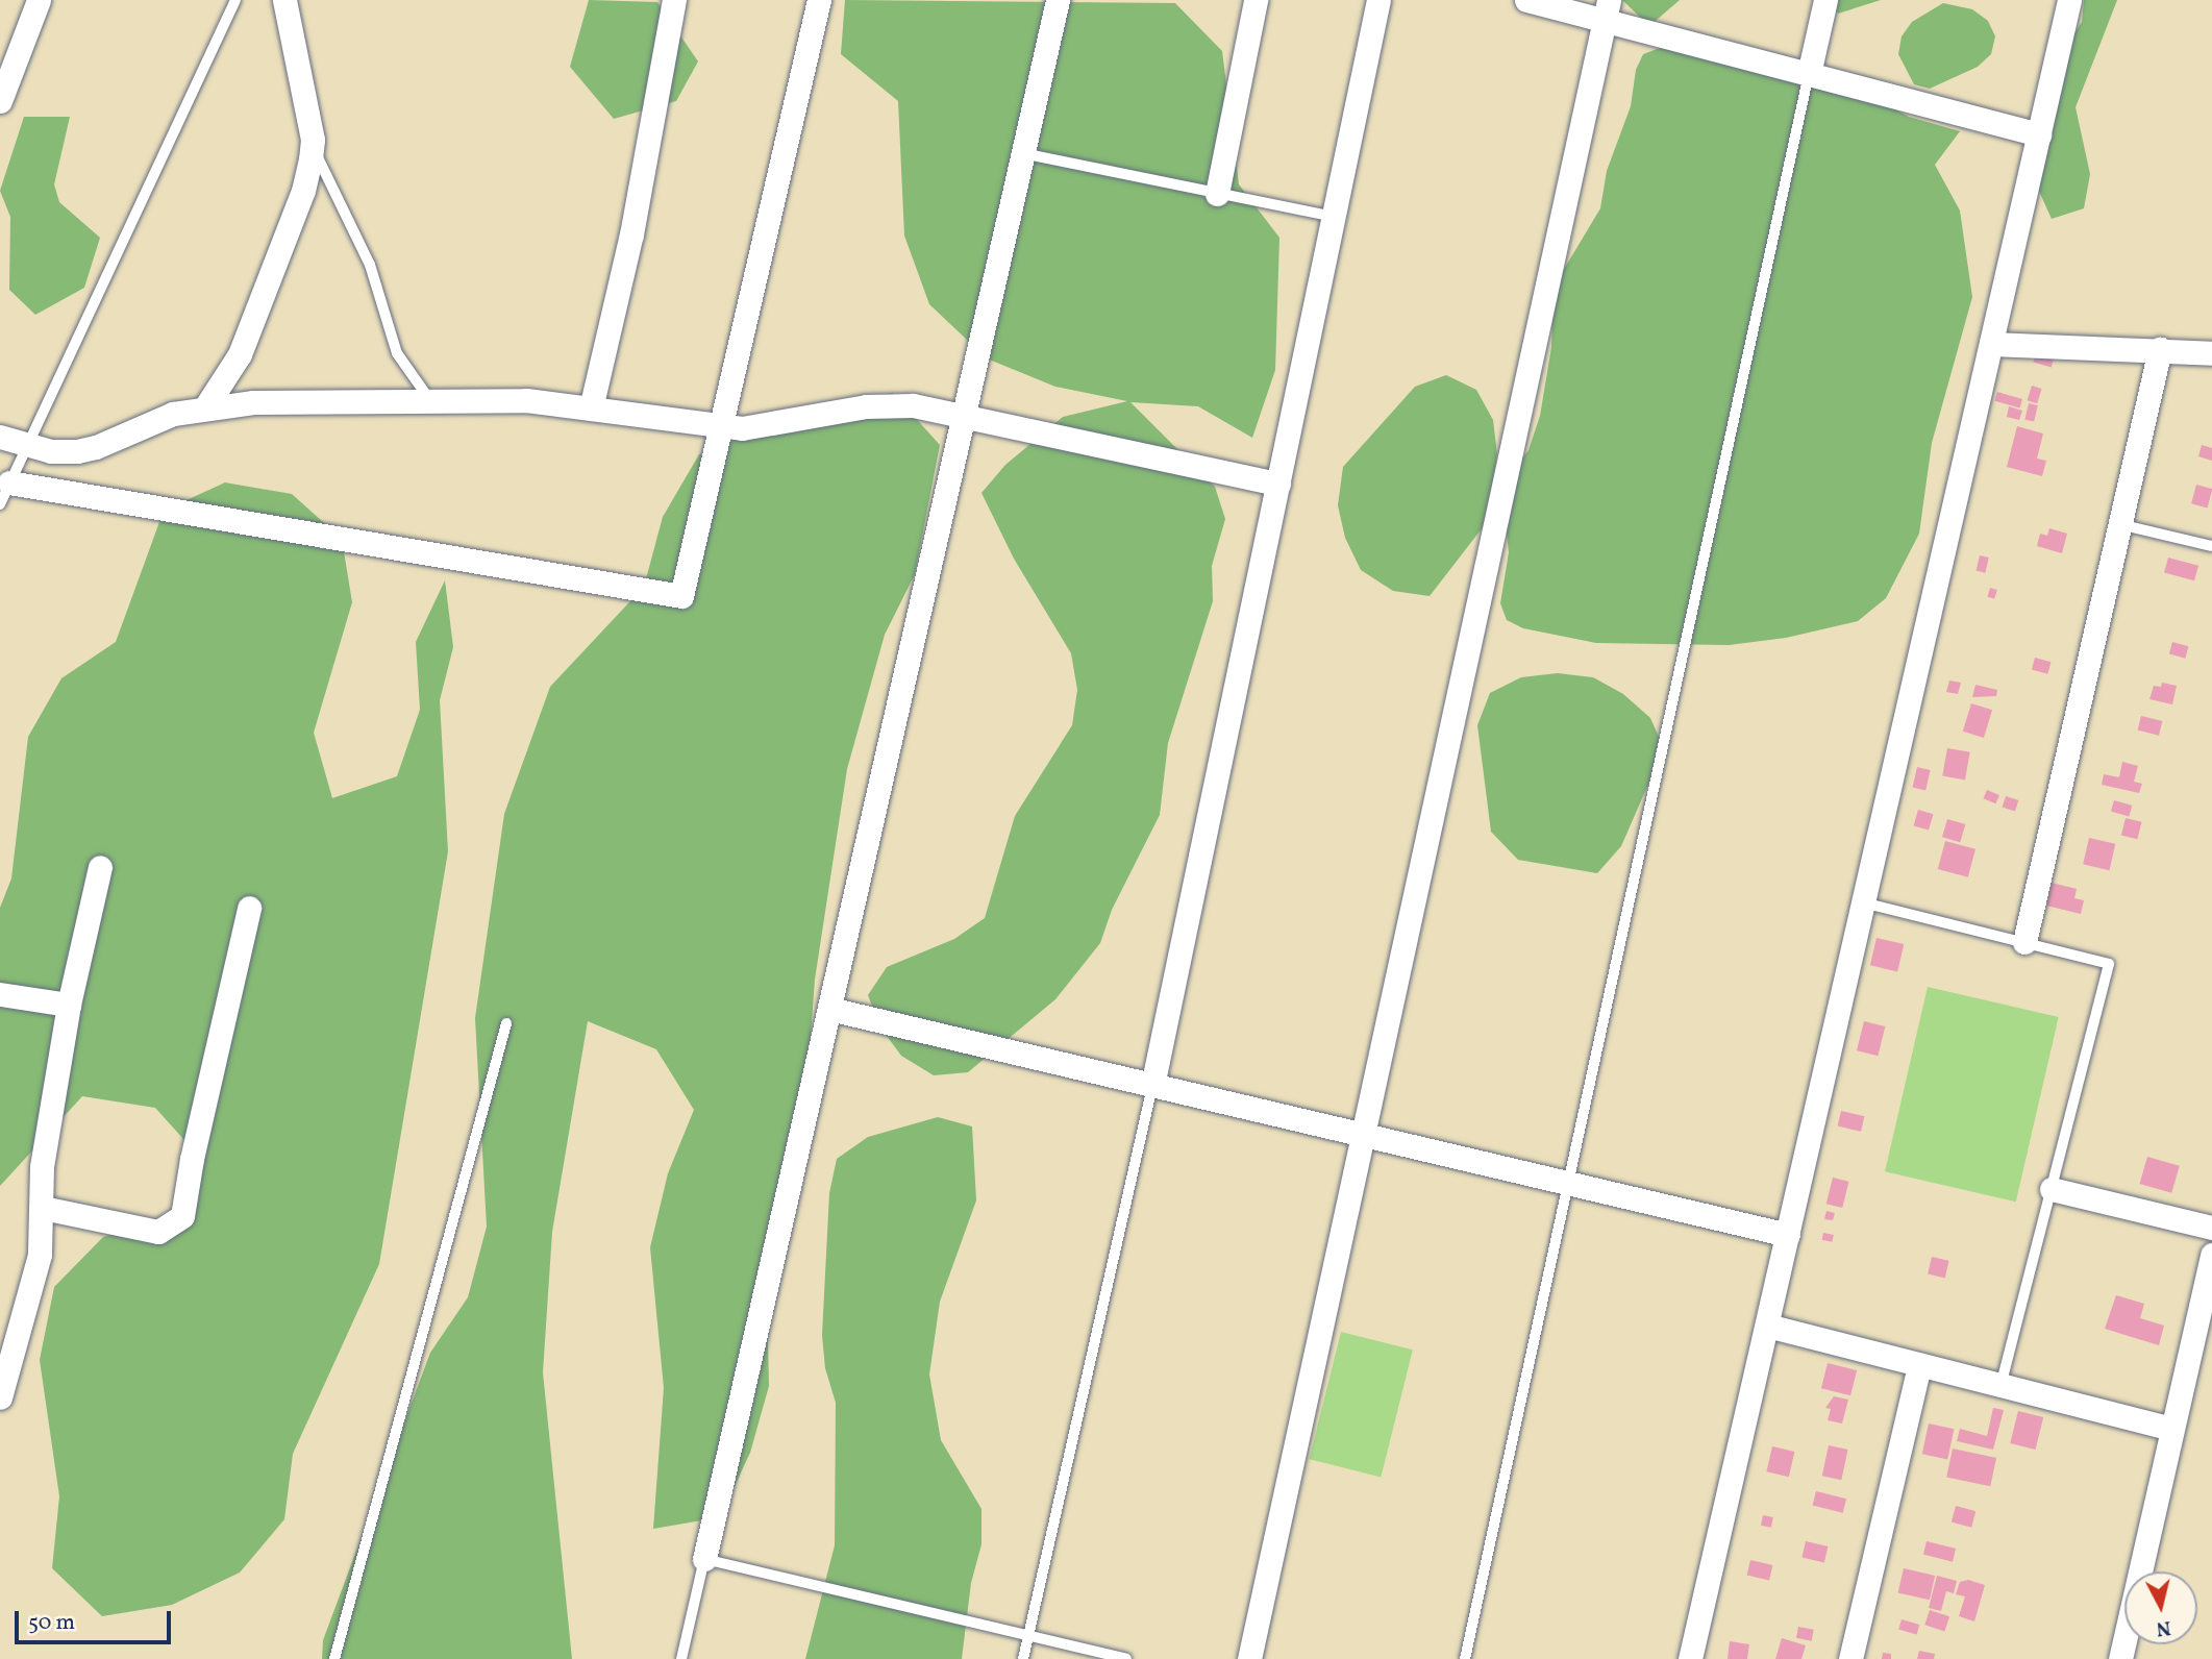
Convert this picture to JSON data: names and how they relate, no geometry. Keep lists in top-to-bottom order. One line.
{"scale_bar":"50 m","north":"bottom"}
